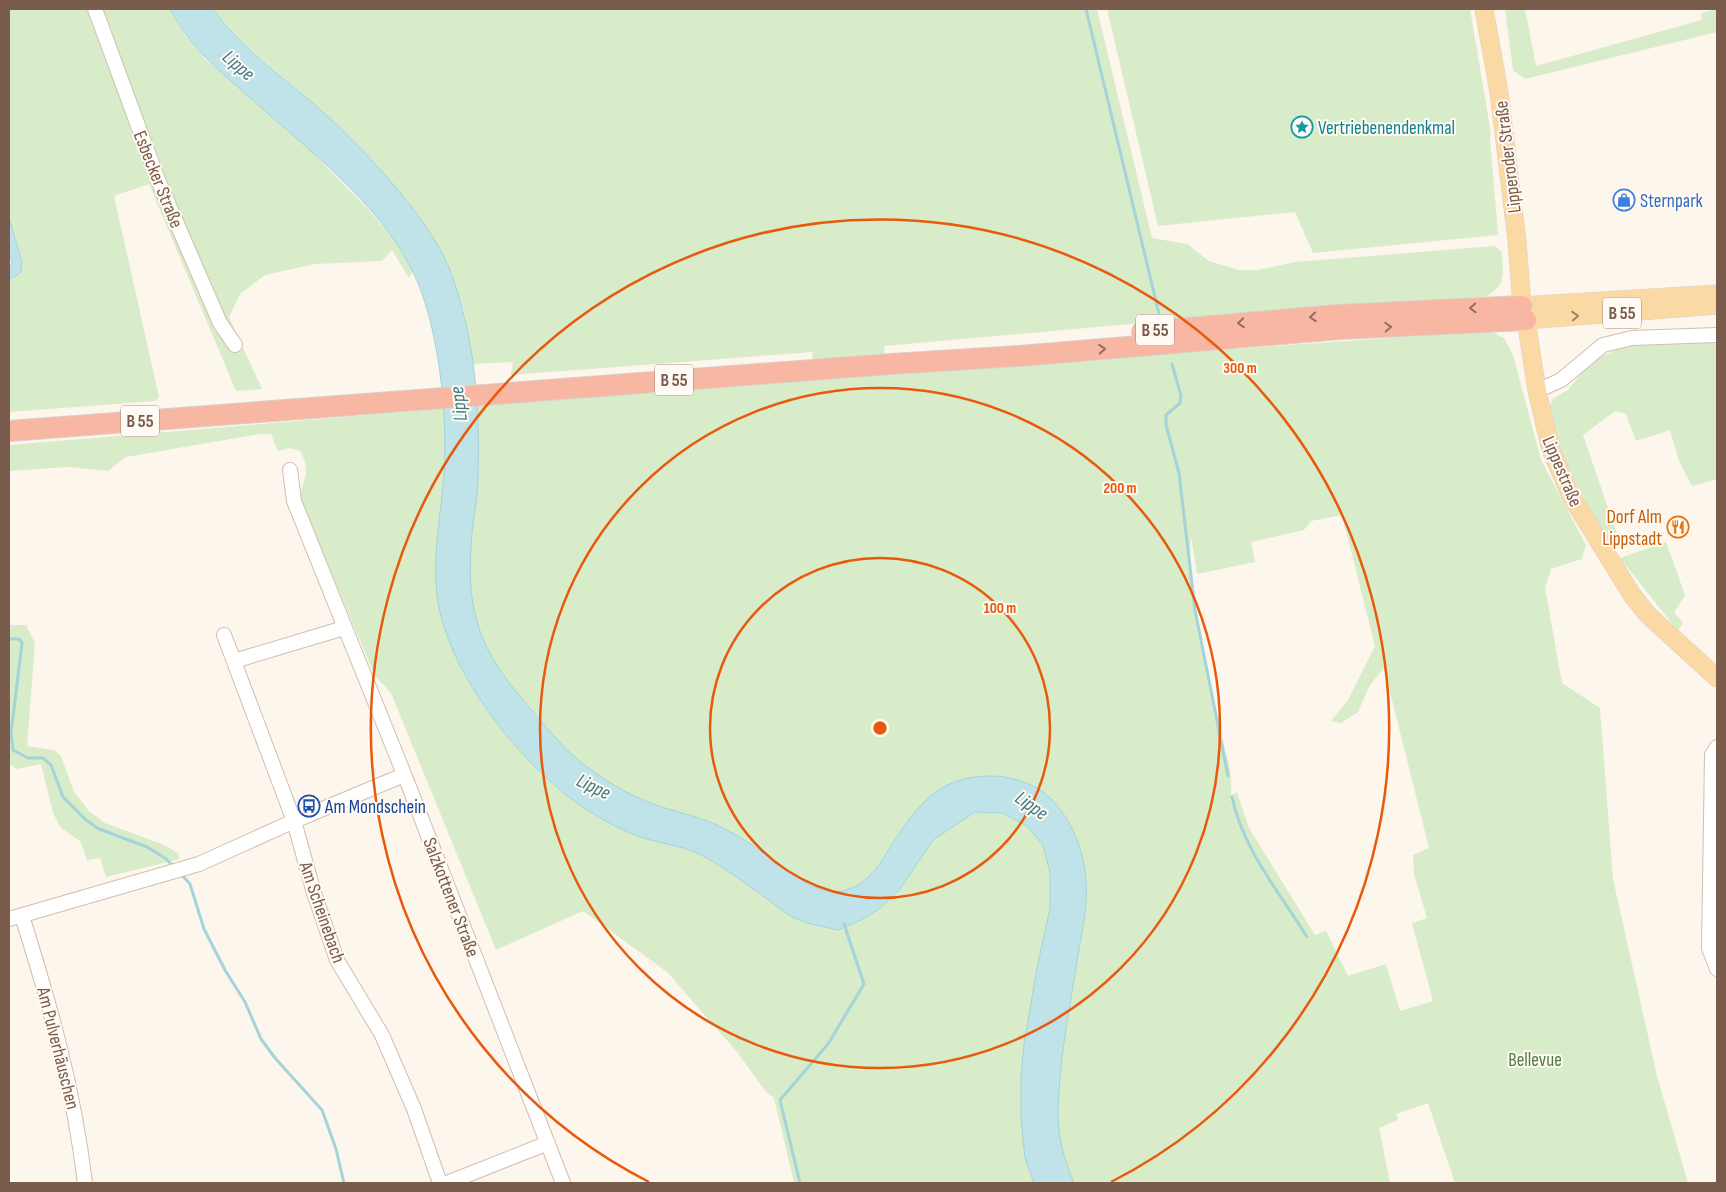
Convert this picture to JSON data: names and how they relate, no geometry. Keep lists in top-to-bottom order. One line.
{"streets":{"highway":["B 55"],"main road":["Lipperoder Straße","Lippestraße"],"street":["Esbecker Straße","Salzkottener Straße","Am Scheinebach","Am Pulverhäuschen"]},"crossings":[["Lipperoder Straße","B 55"],["Lipperoder Straße","Lippestraße"],["B 55","Lippestraße"]],"water":["Lippe"],"parks":["Bellevue"],"places":{"place":["Vertriebenendenkmal"],"shop":["Sternpark"],"restaurant":["Dorf Alm Lippstadt"],"bus stop":["Am Mondschein"]},"rings":["300 m","200 m","100 m"]}
